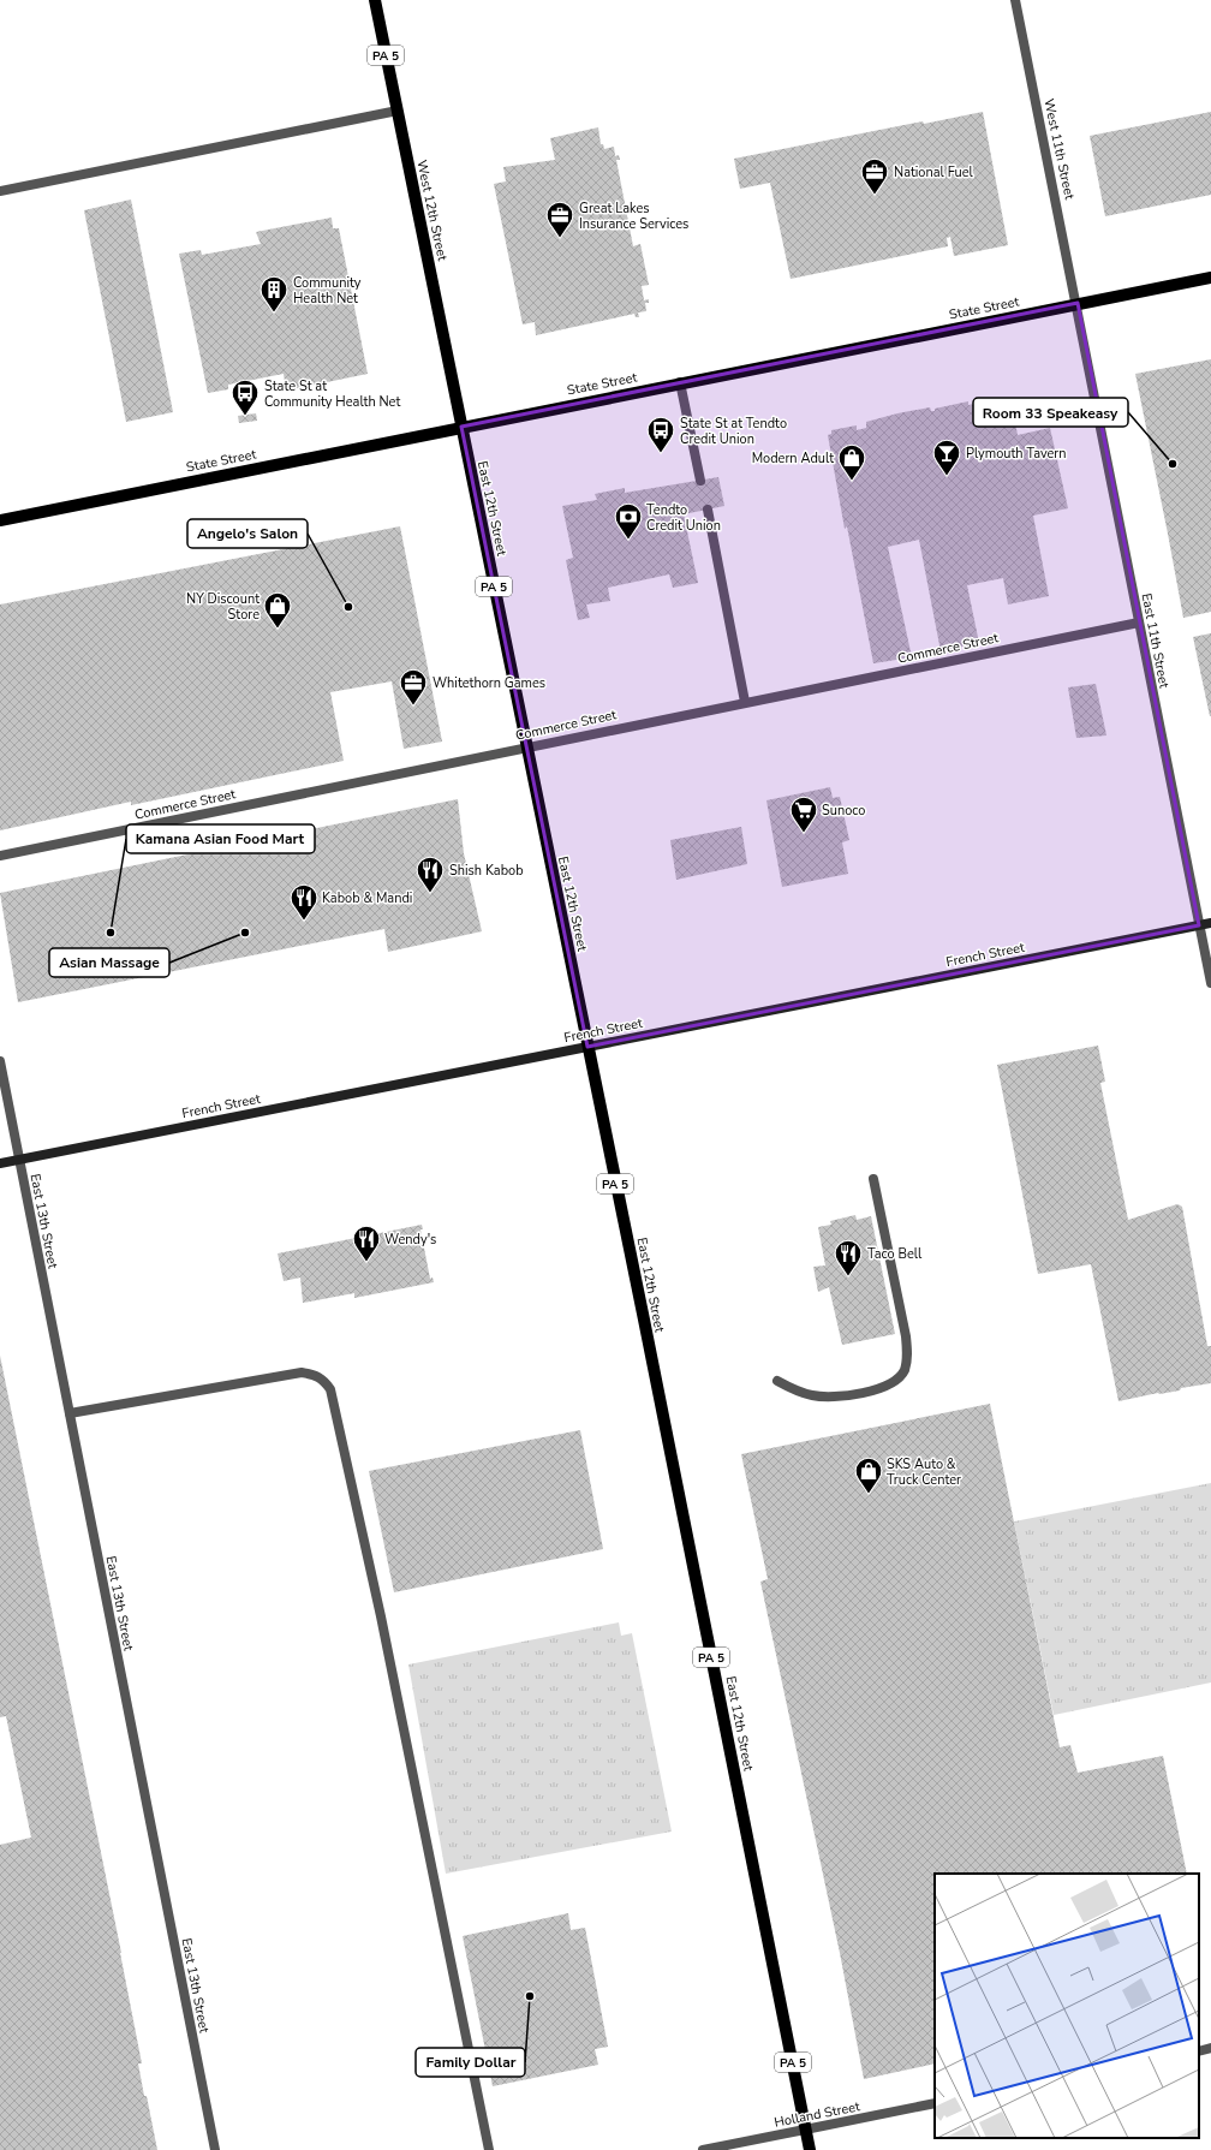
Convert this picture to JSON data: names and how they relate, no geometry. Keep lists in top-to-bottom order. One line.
{"streets":{"main road":["PA 5","West 12th Street","State Street","East 12th Street","French Street"],"street":["West 11th Street","East 11th Street","Commerce Street","East 13th Street","Holland Street"]},"crossings":[["West 11th Street","State Street"],["West 11th Street","East 11th Street"],["West 12th Street","State Street"],["West 12th Street","East 12th Street"],["State Street","East 12th Street"],["State Street","East 11th Street"],["East 12th Street","Commerce Street"],["East 12th Street","French Street"],["East 12th Street","Holland Street"],["East 11th Street","Commerce Street"],["East 11th Street","French Street"],["French Street","East 13th Street"]],"places":{"office":["National Fuel","Great Lakes Insurance Services","Whitethorn Games"],"building":["Community Health Net"],"bus stop":["State St at Community Health Net","State St at Tendto Credit Union"],"other":["Room 33 Speakeasy","Angelo's Salon","Kamana Asian Food Mart","Asian Massage","Family Dollar"],"bar":["Plymouth Tavern"],"shop":["Modern Adult","NY Discount Store","SKS Auto & Truck Center"],"bank":["Tendto Credit Union"],"supermarket":["Sunoco"],"restaurant":["Shish Kabob","Kabob & Mandi","Wendy's","Taco Bell"]}}
